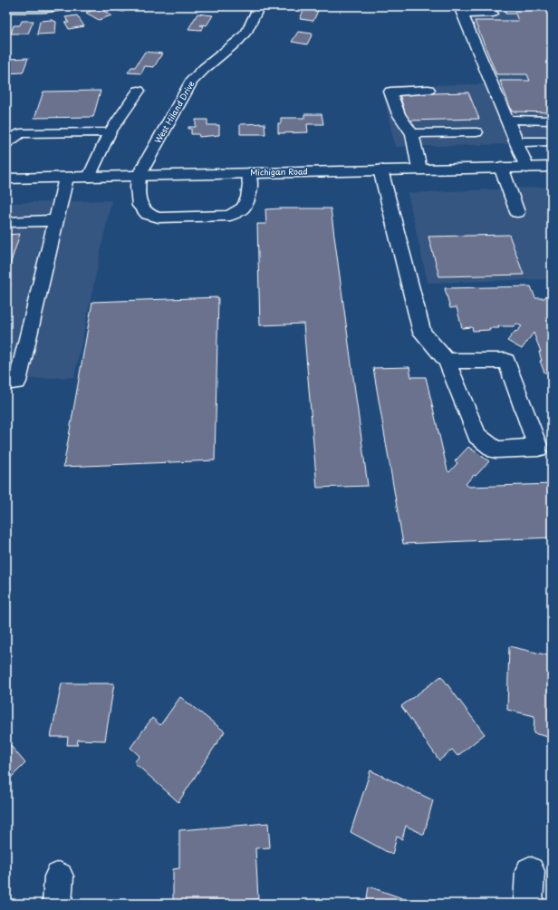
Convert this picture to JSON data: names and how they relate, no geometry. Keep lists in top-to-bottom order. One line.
{"streets":{"main road":["West Hiland Drive","Michigan Road"]},"crossings":[["West Hiland Drive","Michigan Road"]]}
